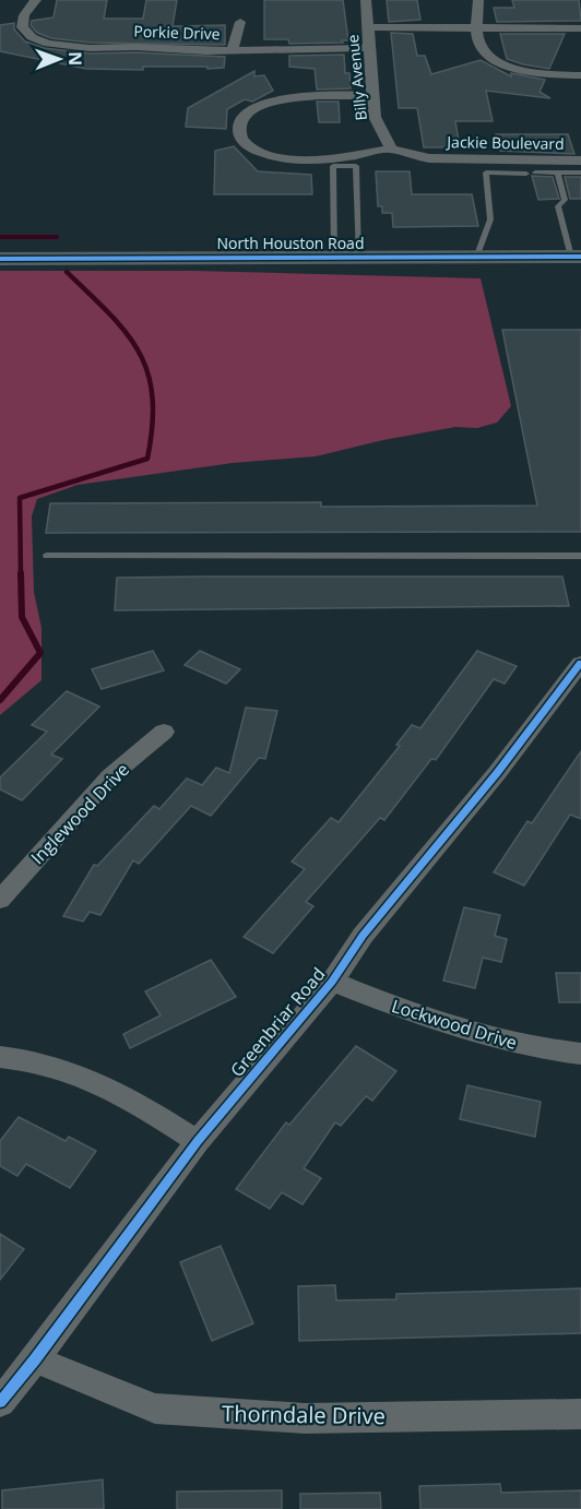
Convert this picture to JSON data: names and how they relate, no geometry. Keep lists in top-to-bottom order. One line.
{"streets":{"street":["Porkie Drive","Billy Avenue","Jackie Boulevard","North Houston Road","Inglewood Drive","Greenbriar Road","Lockwood Drive","Thorndale Drive"]},"crossings":[["Porkie Drive","Billy Avenue"],["Billy Avenue","Jackie Boulevard"],["Greenbriar Road","Lockwood Drive"],["Greenbriar Road","Thorndale Drive"]],"north":"right"}
